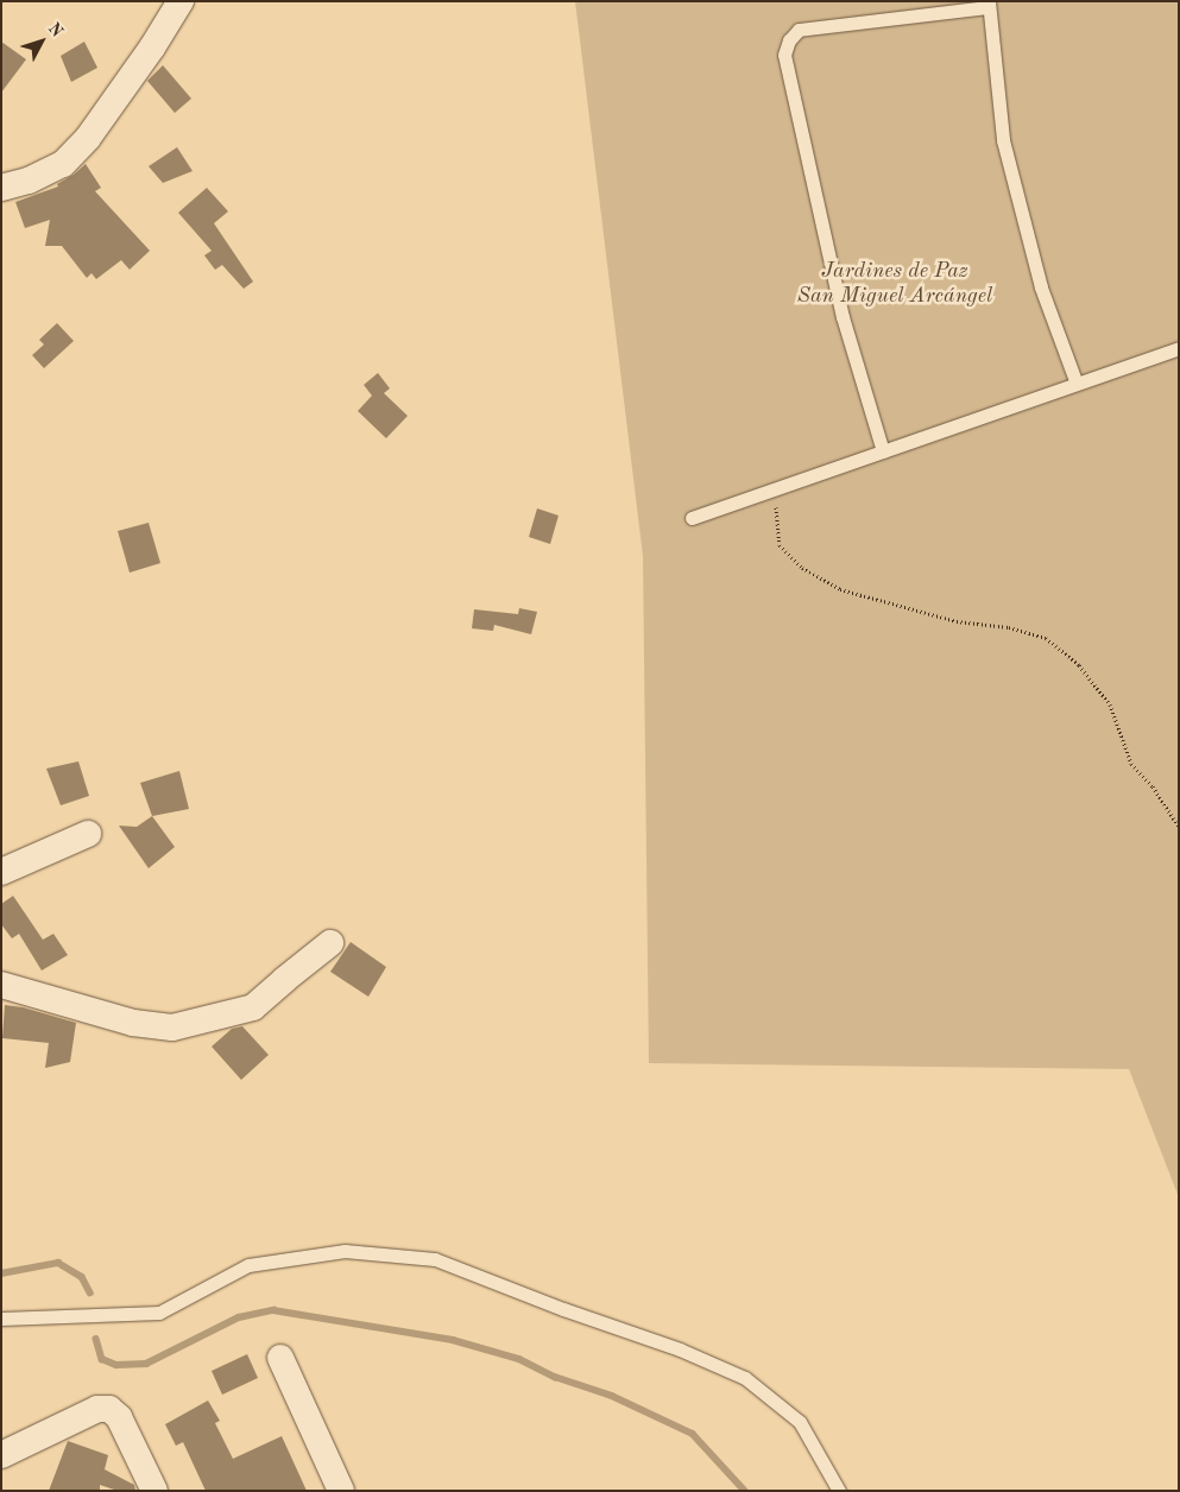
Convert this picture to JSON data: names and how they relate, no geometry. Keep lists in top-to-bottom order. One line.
{"parks":["Jardines de Paz San Miguel Arcángel"],"north":"top right"}
